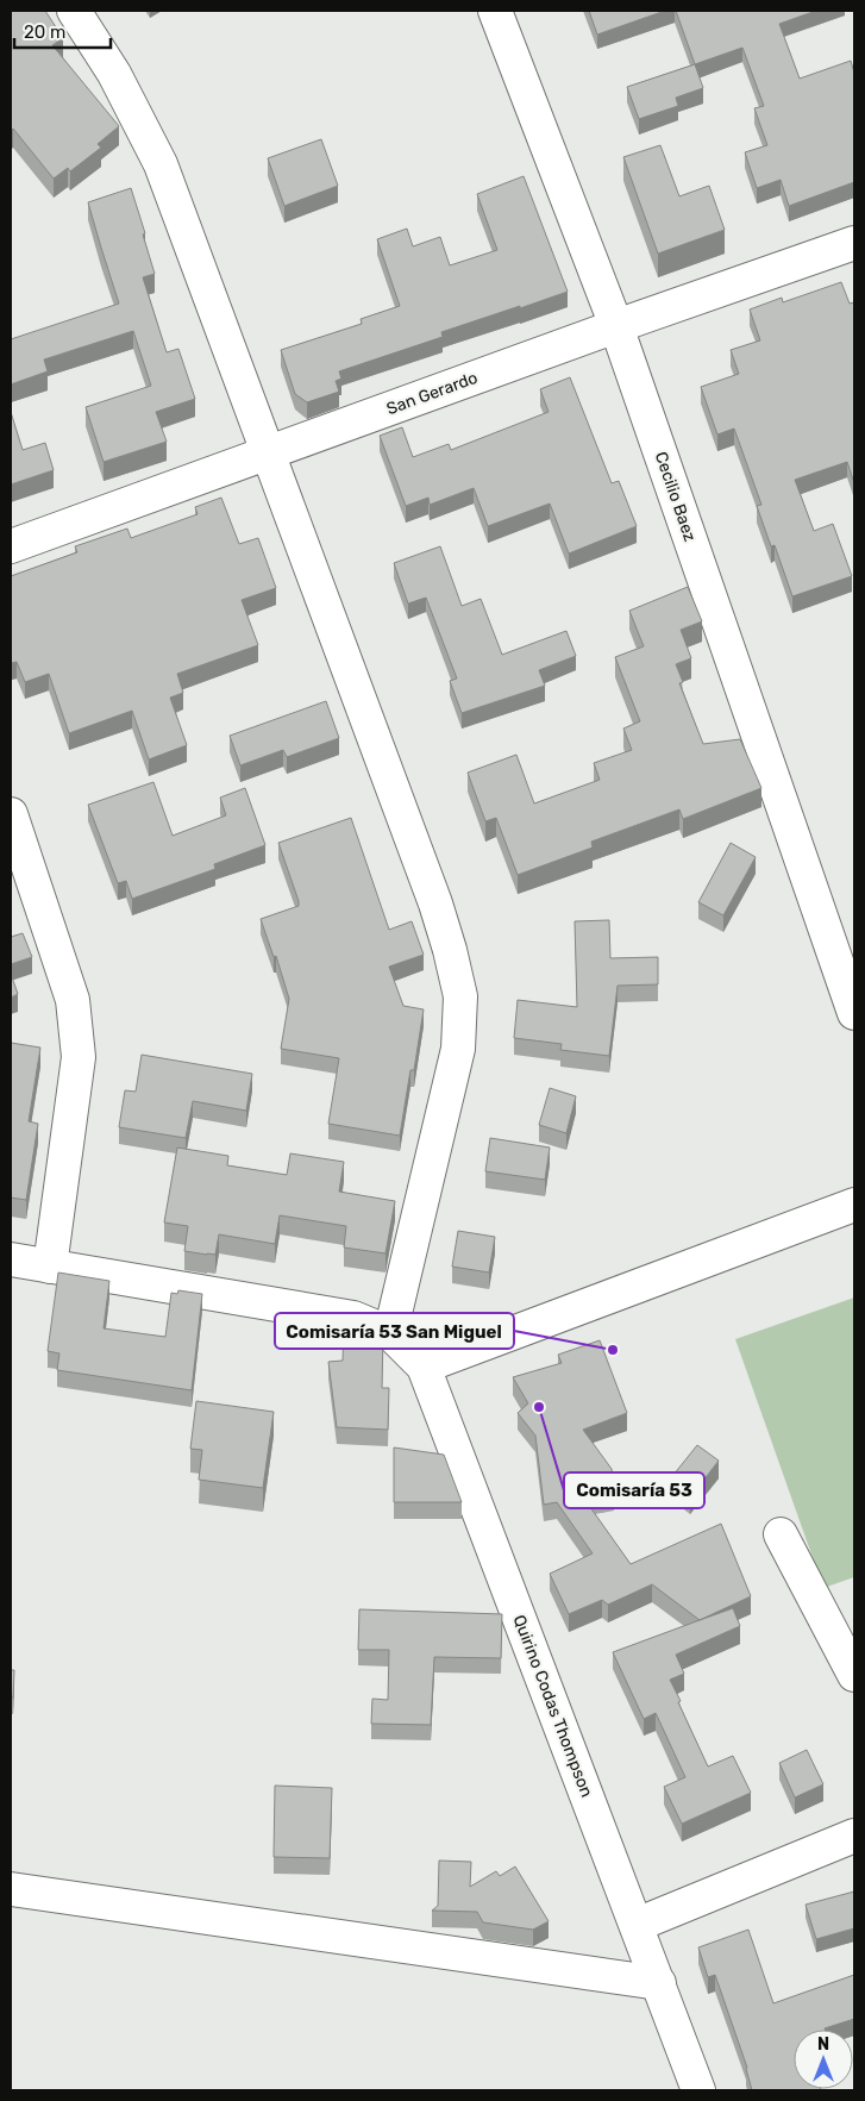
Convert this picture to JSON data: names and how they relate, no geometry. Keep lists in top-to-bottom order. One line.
{"streets":{"street":["San Gerardo","Cecilio Baez","Quirino Codas Thompson"]},"crossings":[["San Gerardo","Cecilio Baez"]],"places":["Comisaría 53 San Miguel","Comisaría 53"],"scale_bar":"20 m","north":"top"}
